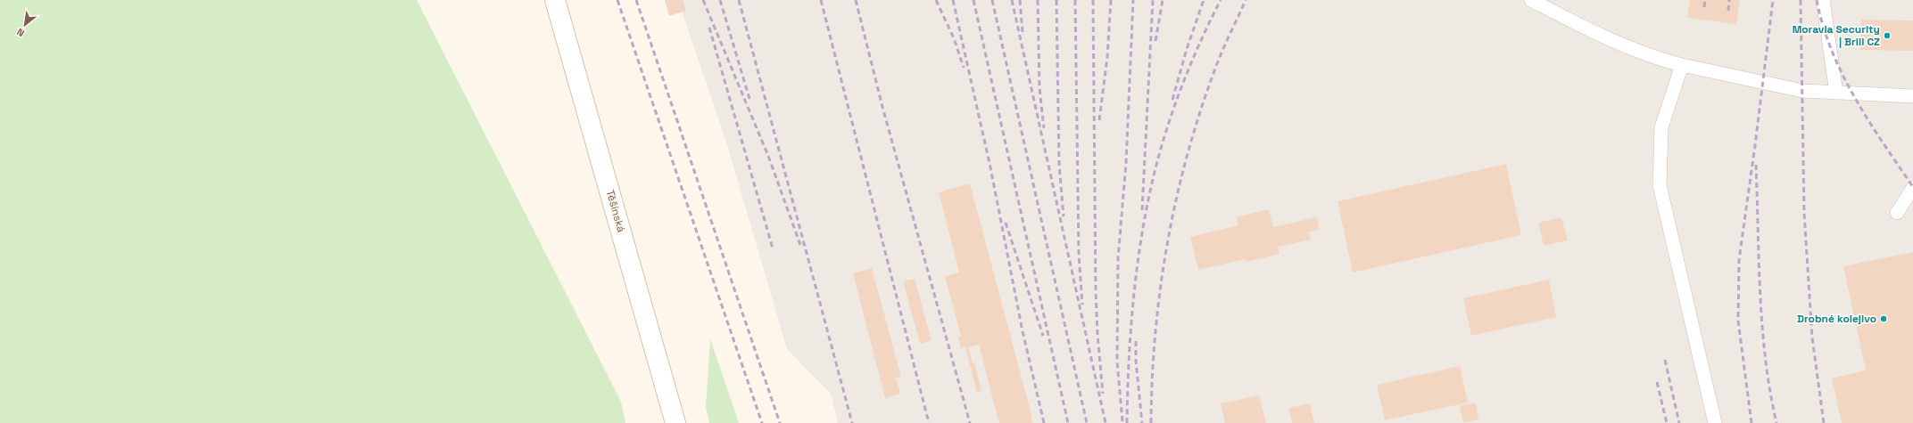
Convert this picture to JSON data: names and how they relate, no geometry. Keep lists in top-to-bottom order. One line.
{"streets":{"main road":["Těšínská"]},"places":["Moravia Security | Brill CZ","Drobné kolejivo"],"north":"bottom left"}
